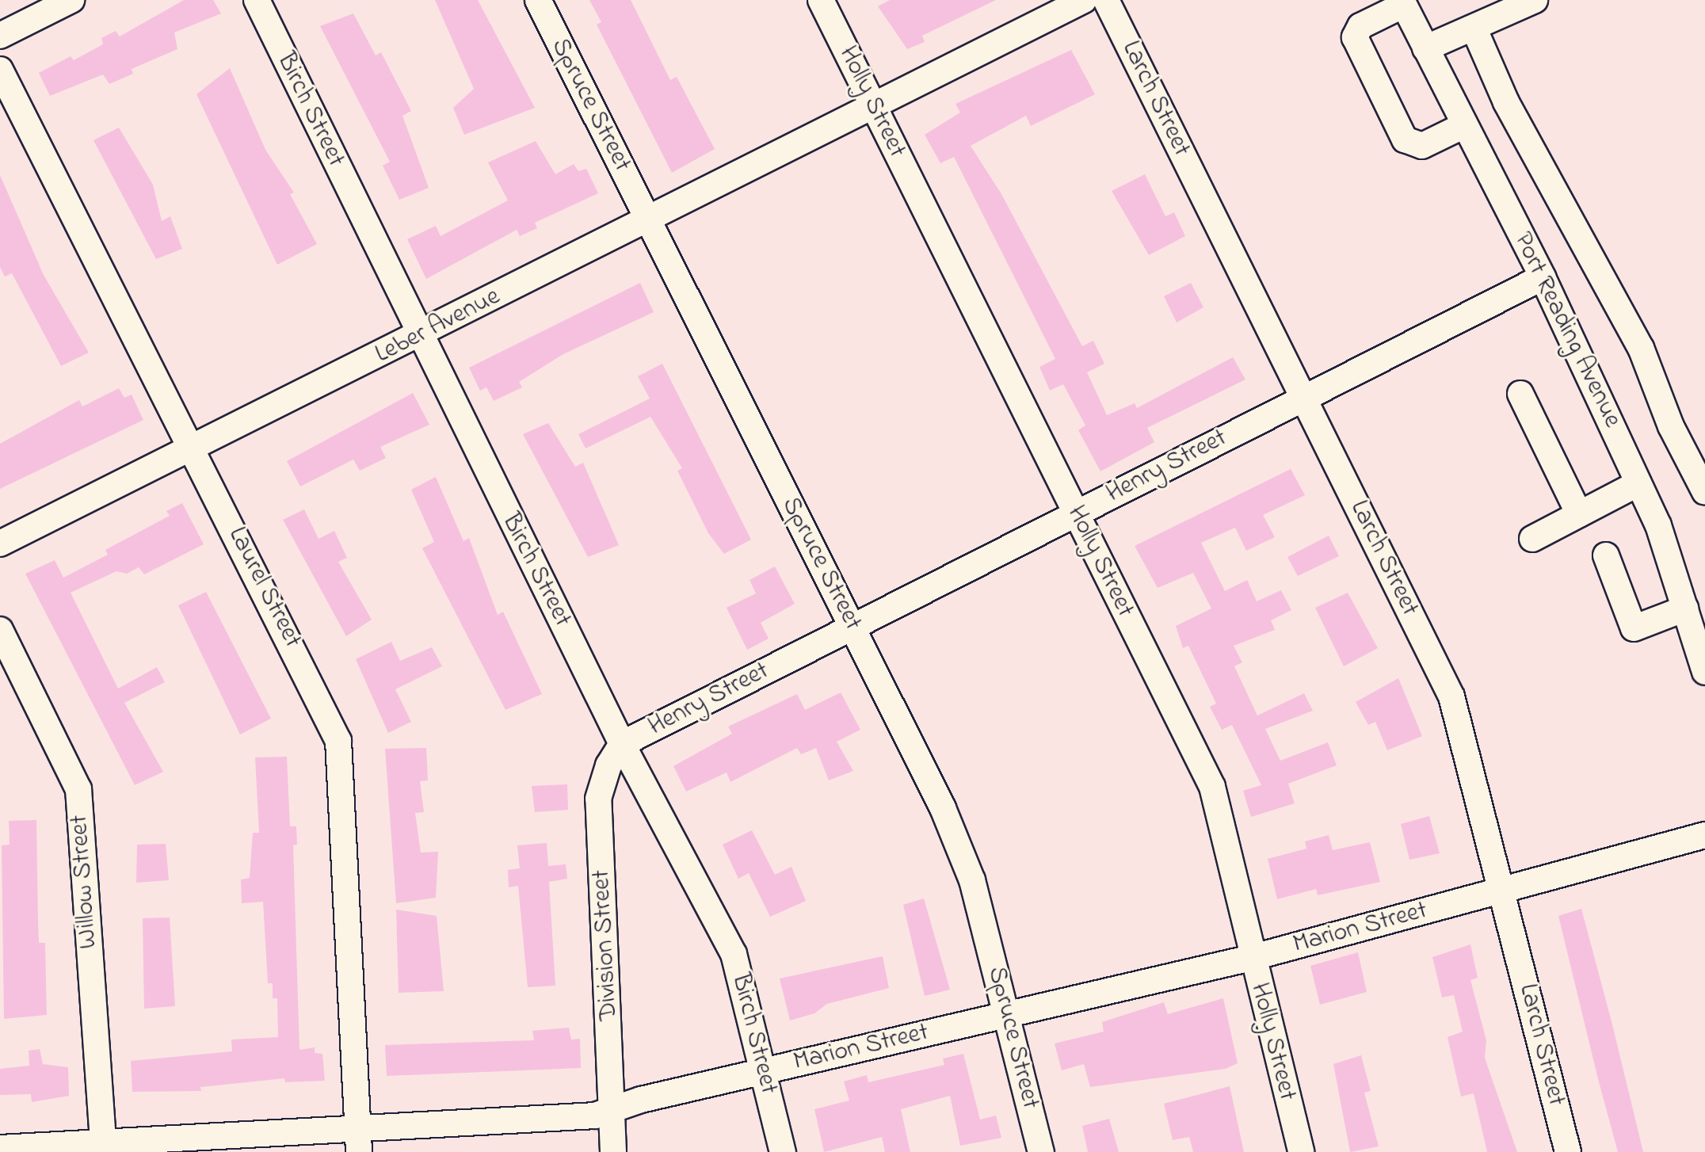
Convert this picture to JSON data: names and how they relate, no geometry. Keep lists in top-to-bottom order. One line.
{"streets":{"street":["Larch Street","Holly Street","Spruce Street","Birch Street","Leber Avenue","Port Reading Avenue","Henry Street","Laurel Street","Willow Street","Marion Street","Division Street"]},"crossings":[["Larch Street","Henry Street"],["Larch Street","Marion Street"],["Holly Street","Leber Avenue"],["Holly Street","Henry Street"],["Holly Street","Marion Street"],["Spruce Street","Leber Avenue"],["Spruce Street","Henry Street"],["Spruce Street","Marion Street"],["Birch Street","Leber Avenue"],["Birch Street","Henry Street"],["Birch Street","Marion Street"],["Birch Street","Division Street"],["Leber Avenue","Laurel Street"],["Port Reading Avenue","Henry Street"],["Henry Street","Division Street"],["Laurel Street","Marion Street"],["Willow Street","Marion Street"],["Marion Street","Division Street"]]}
